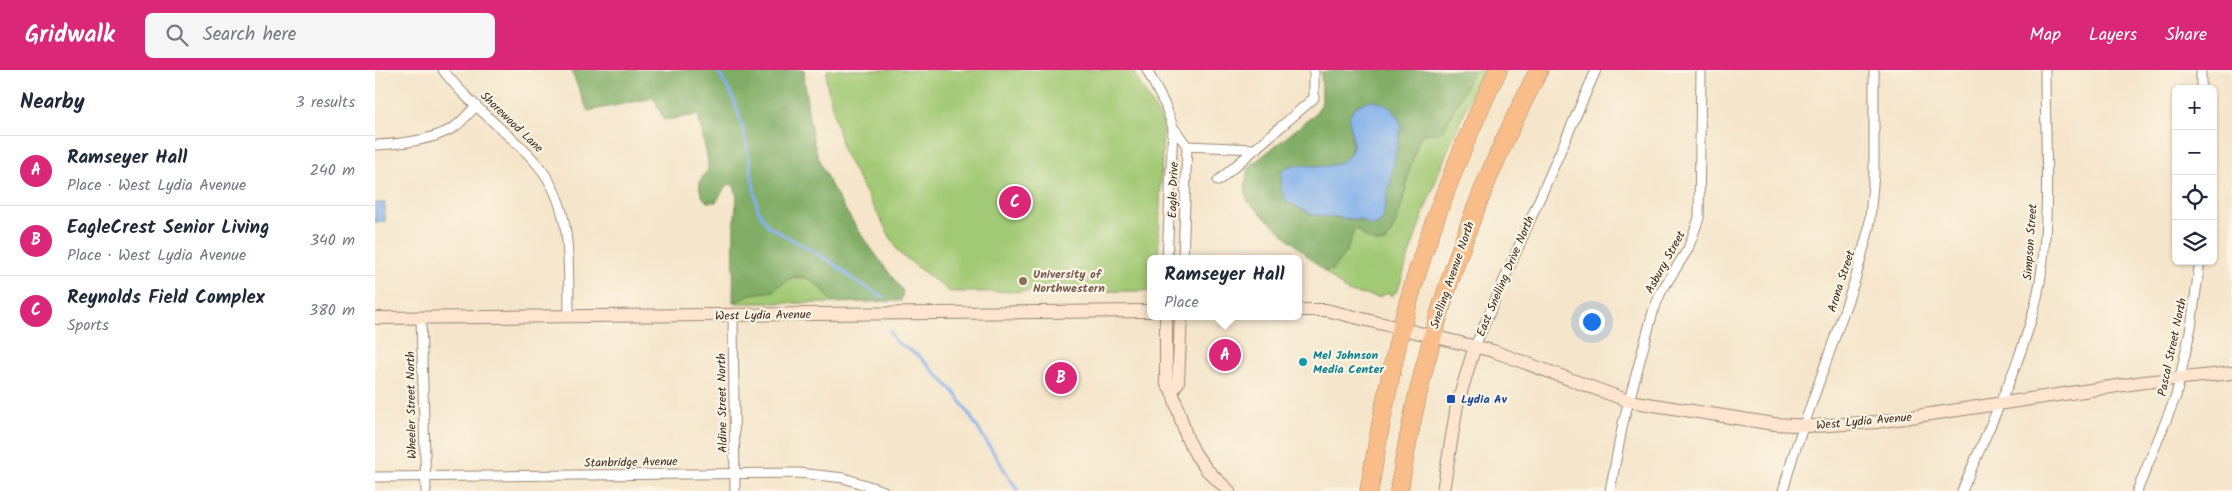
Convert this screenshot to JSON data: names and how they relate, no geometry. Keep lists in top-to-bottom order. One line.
{"streets":{"highway":["Snelling Avenue North"],"street":["Shorewood Lane","Eagle Drive","Simpson Street","Asbury Street","East Snelling Drive North","Arona Street","West Lydia Avenue","Pascal Street North","Aldine Street North","Wheeler Street North","Stanbridge Avenue"]},"crossings":[["Shorewood Lane","West Lydia Avenue"],["Simpson Street","West Lydia Avenue"],["Asbury Street","West Lydia Avenue"],["Snelling Avenue North","West Lydia Avenue"],["East Snelling Drive North","West Lydia Avenue"],["Arona Street","West Lydia Avenue"],["West Lydia Avenue","Pascal Street North"],["West Lydia Avenue","Aldine Street North"],["West Lydia Avenue","Wheeler Street North"],["Aldine Street North","Stanbridge Avenue"],["Wheeler Street North","Stanbridge Avenue"]],"places":{"other":["University of Northwestern","Mel Johnson Media Center"],"transit":["Lydia Av"]},"page":{"header":"Gridwalk","search":"Search here","nav":["Map","Layers","Share"],"heading":["Nearby","3 results"],"map_buttons":["+","−"],"list":[{"mark":"A","name":"Ramseyer Hall","note":"Place · West Lydia Avenue","value":"240 m"},{"mark":"B","name":"EagleCrest Senior Living","note":"Place · West Lydia Avenue","value":"340 m"},{"mark":"C","name":"Reynolds Field Complex","note":"Sports","value":"380 m"}],"pins":["C","A","B"],"popup":["Ramseyer Hall","Place"]}}
